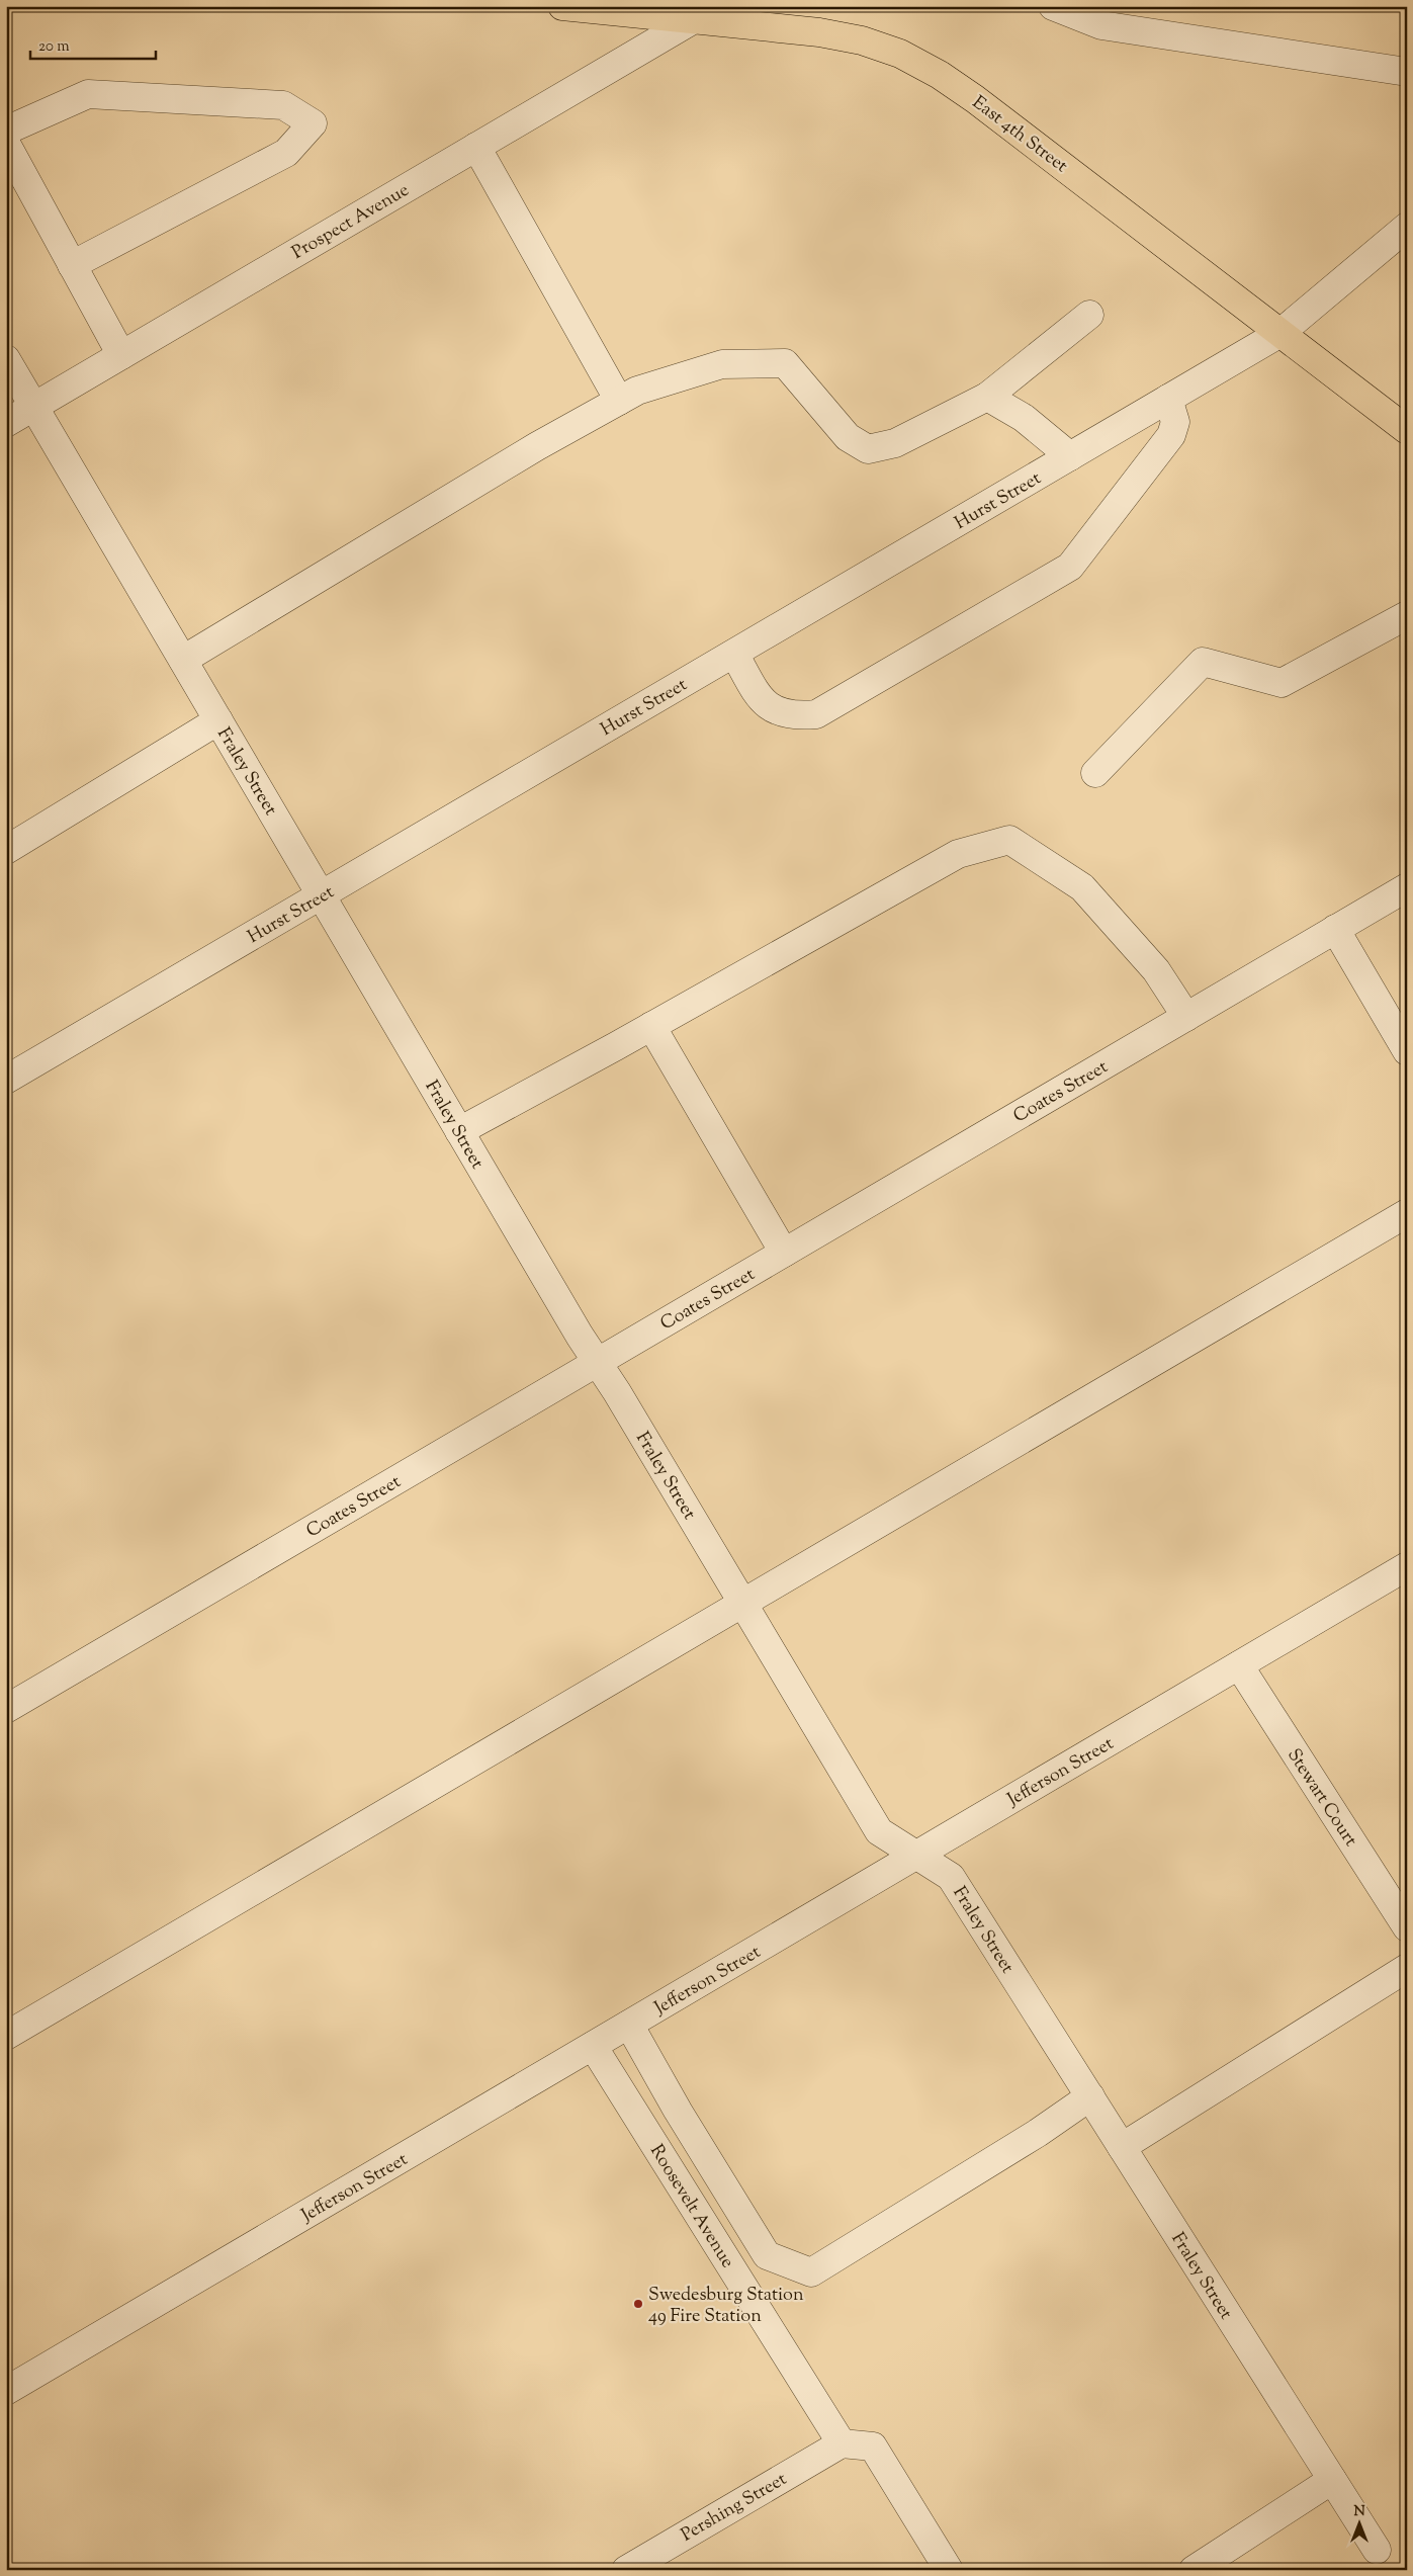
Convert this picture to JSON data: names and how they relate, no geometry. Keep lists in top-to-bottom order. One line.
{"streets":{"main road":["East 4th Street"],"street":["Prospect Avenue","Hurst Street","Fraley Street","Coates Street","Jefferson Street","Stewart Court","Roosevelt Avenue","Pershing Street"]},"crossings":[["East 4th Street","Prospect Avenue"],["East 4th Street","Hurst Street"],["Prospect Avenue","Fraley Street"],["Hurst Street","Fraley Street"],["Fraley Street","Coates Street"],["Fraley Street","Jefferson Street"],["Jefferson Street","Stewart Court"],["Jefferson Street","Roosevelt Avenue"],["Roosevelt Avenue","Pershing Street"]],"places":["Swedesburg Station 49 Fire Station"],"scale_bar":"20 m","north":"top"}
